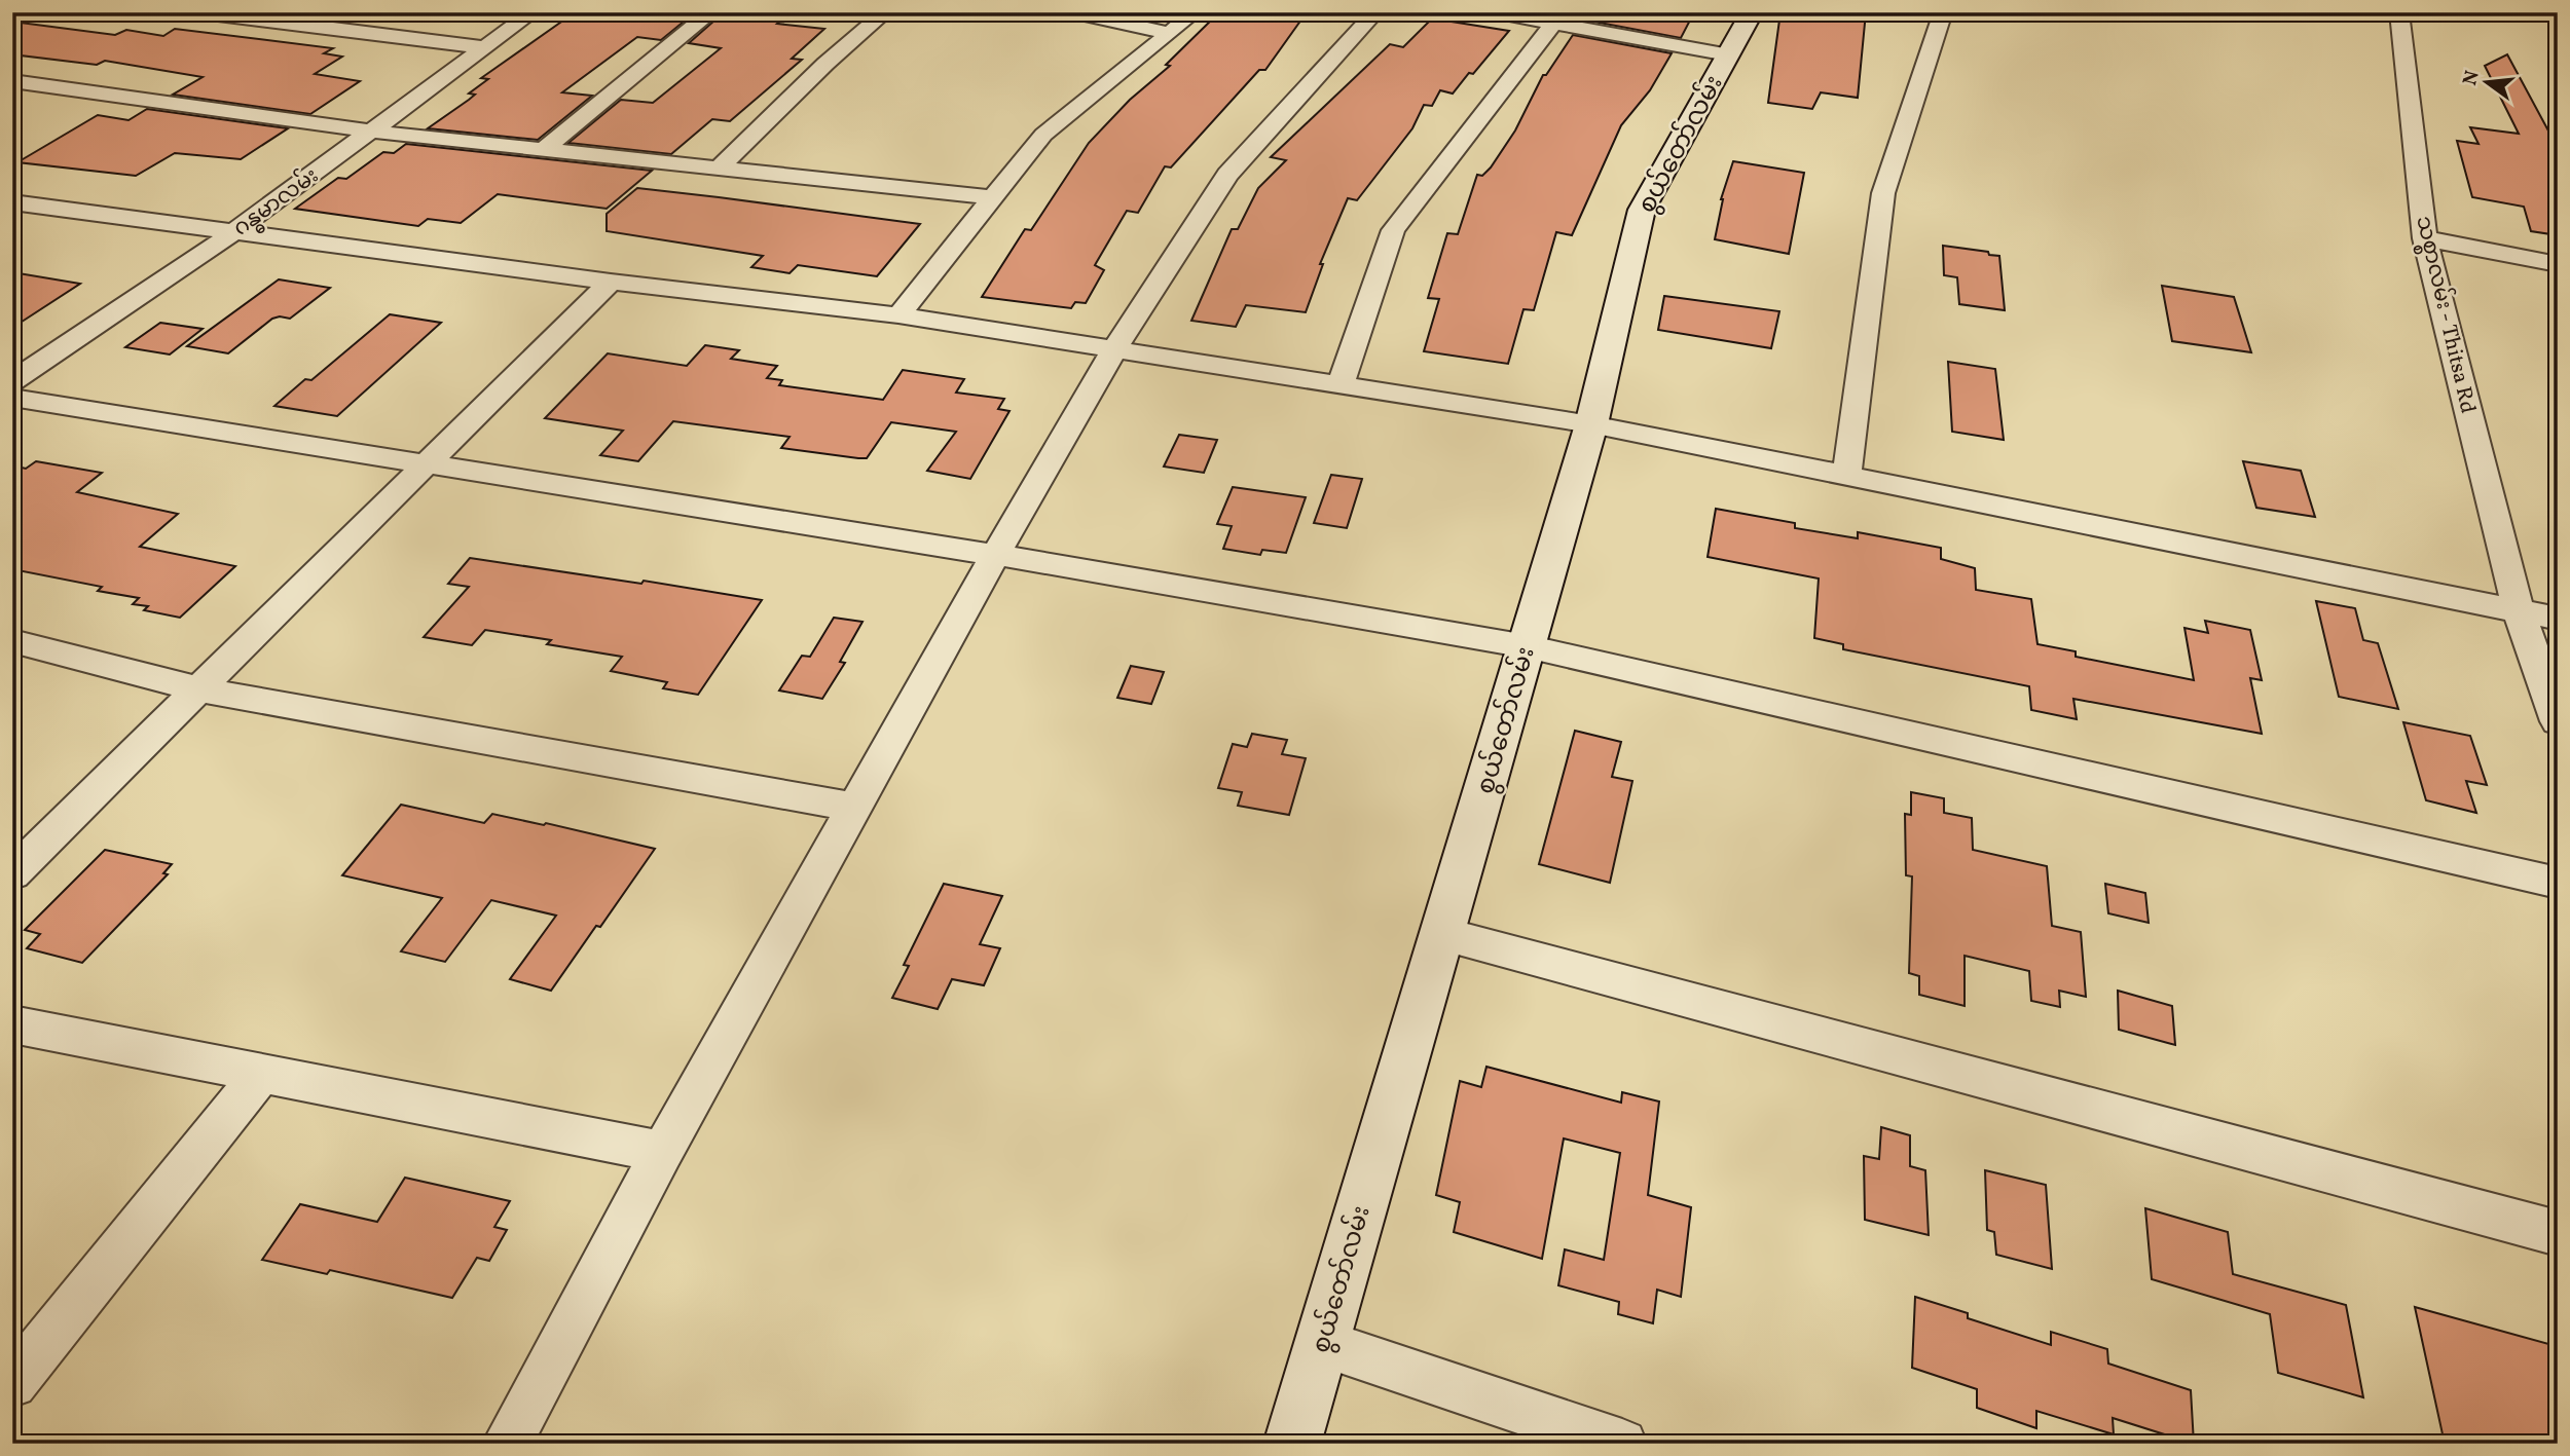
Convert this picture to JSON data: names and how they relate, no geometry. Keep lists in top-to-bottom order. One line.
{"streets":{"street":["စွယ်တော်လမ်း","ဂန္ဓမာလမ်း","သစ္စာလမ်း - Thitsa Rd"]},"north":"left"}
